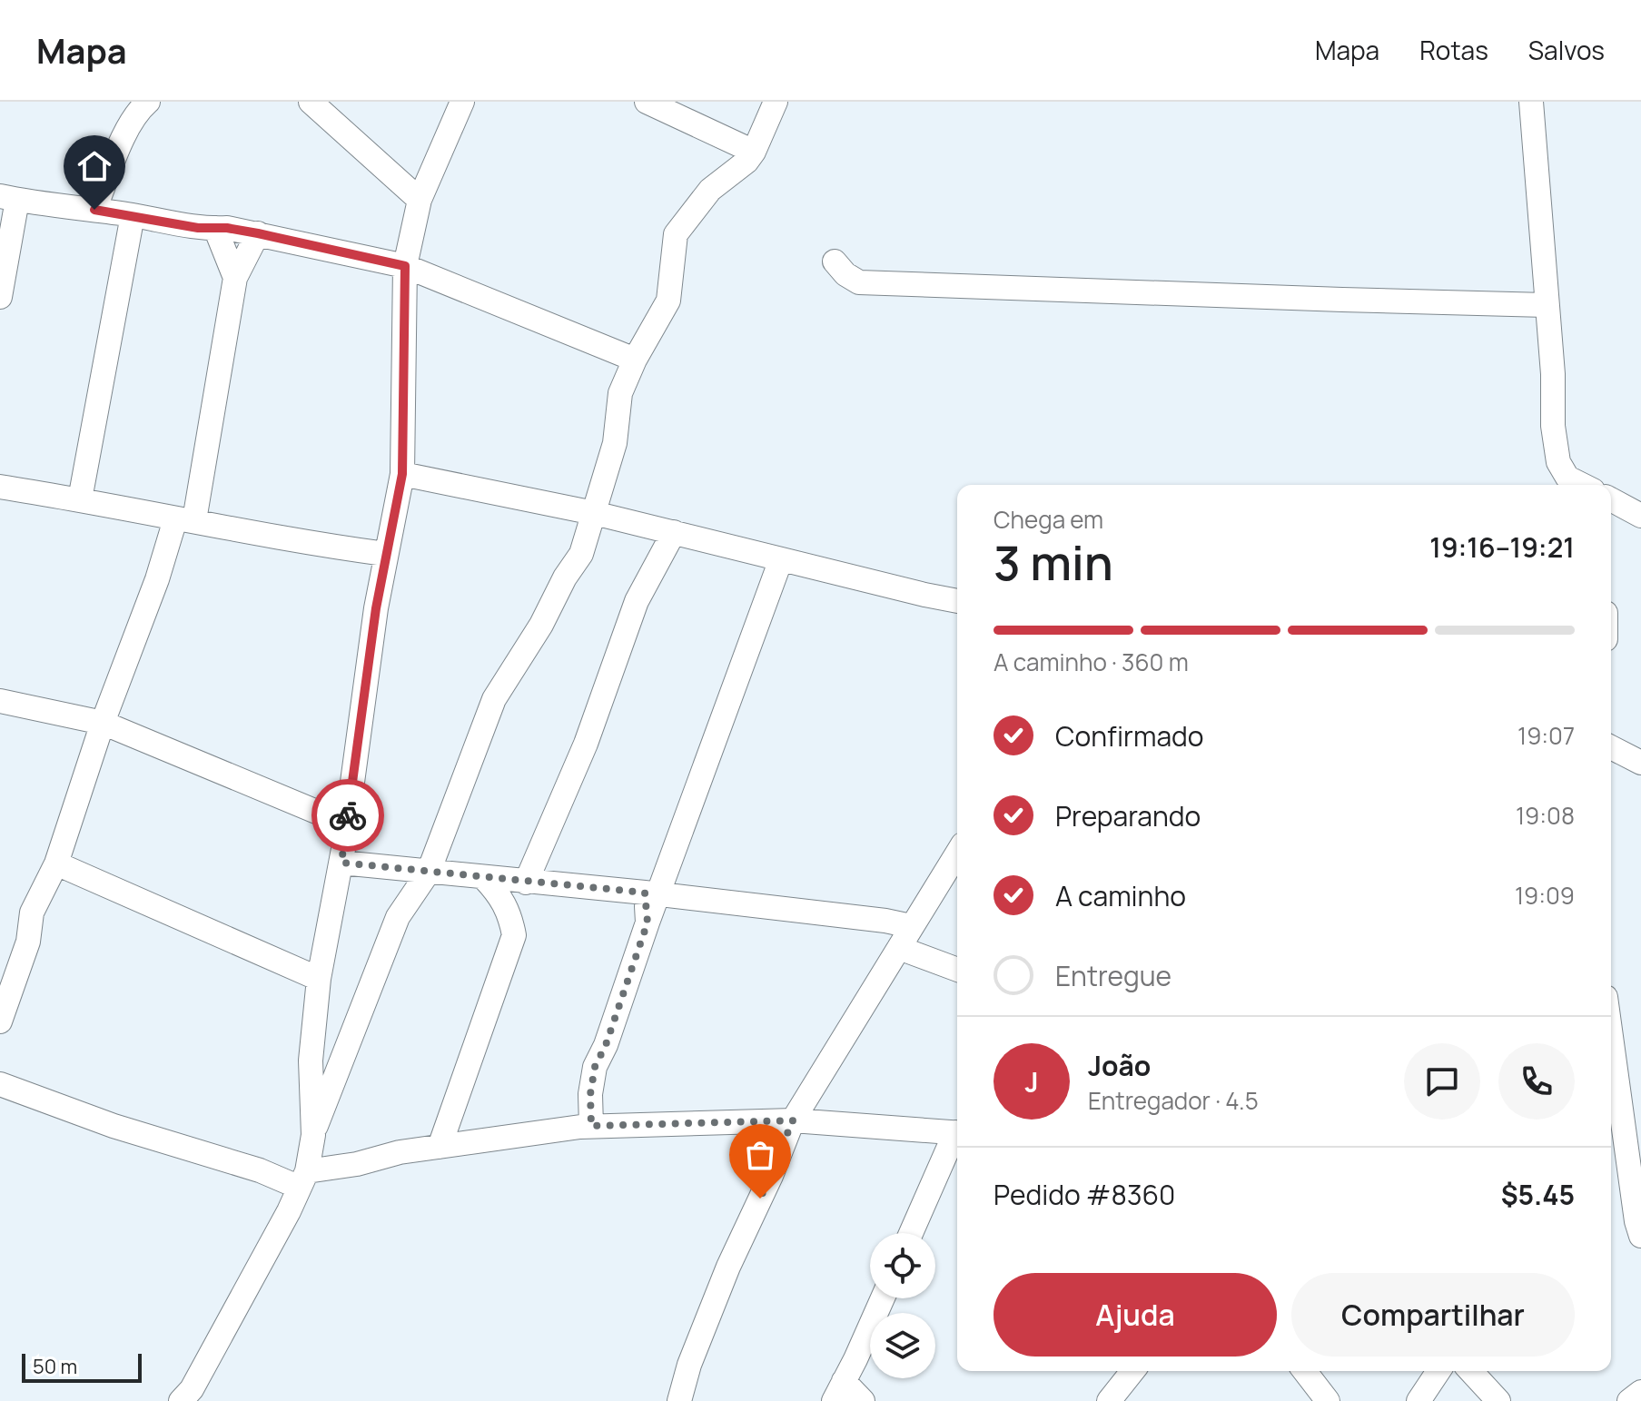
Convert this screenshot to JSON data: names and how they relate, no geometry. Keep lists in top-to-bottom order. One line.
{"scale_bar":"50 m","page":{"header":"Mapa","nav":["Mapa","Rotas","Salvos"],"heading":["3 min","Chega em","19:16–19:21"],"panel":["João","Entregador · 4.5","Pedido #8360","$5.45"],"bar":"A caminho · 360 m","list":[["Confirmado","19:07"],["Preparando","19:08"],["A caminho","19:09"],"Entregue"],"round":"J","buttons":["Ajuda","Compartilhar"],"scale":"50 m"}}
